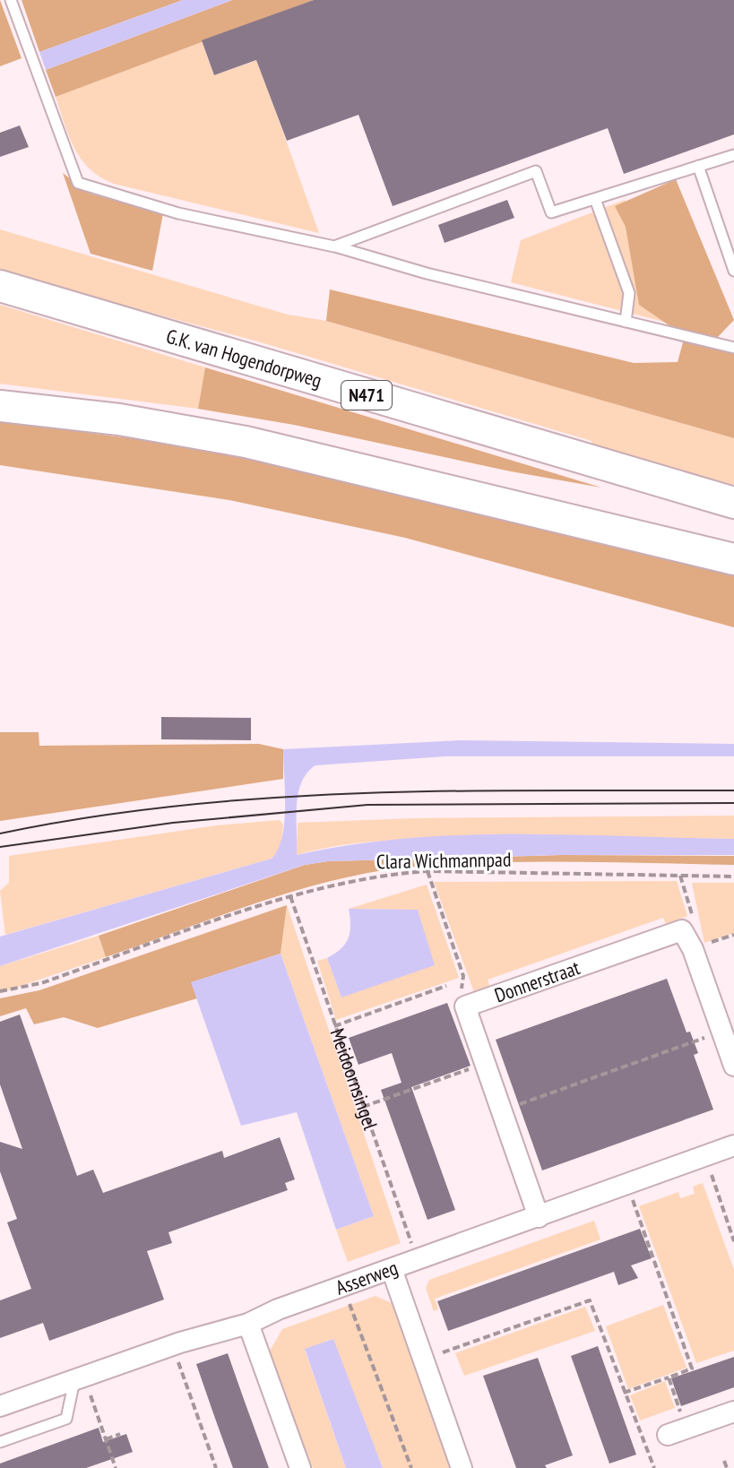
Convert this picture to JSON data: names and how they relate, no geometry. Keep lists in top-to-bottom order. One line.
{"streets":{"main road":["G.K. van Hogendorpweg","N471"],"street":["Donnerstraat","Asserweg"],"path":["Clara Wichmannpad","Meidoornsingel"]},"crossings":[["Clara Wichmannpad","Meidoornsingel"],["Meidoornsingel","Asserweg"]]}
